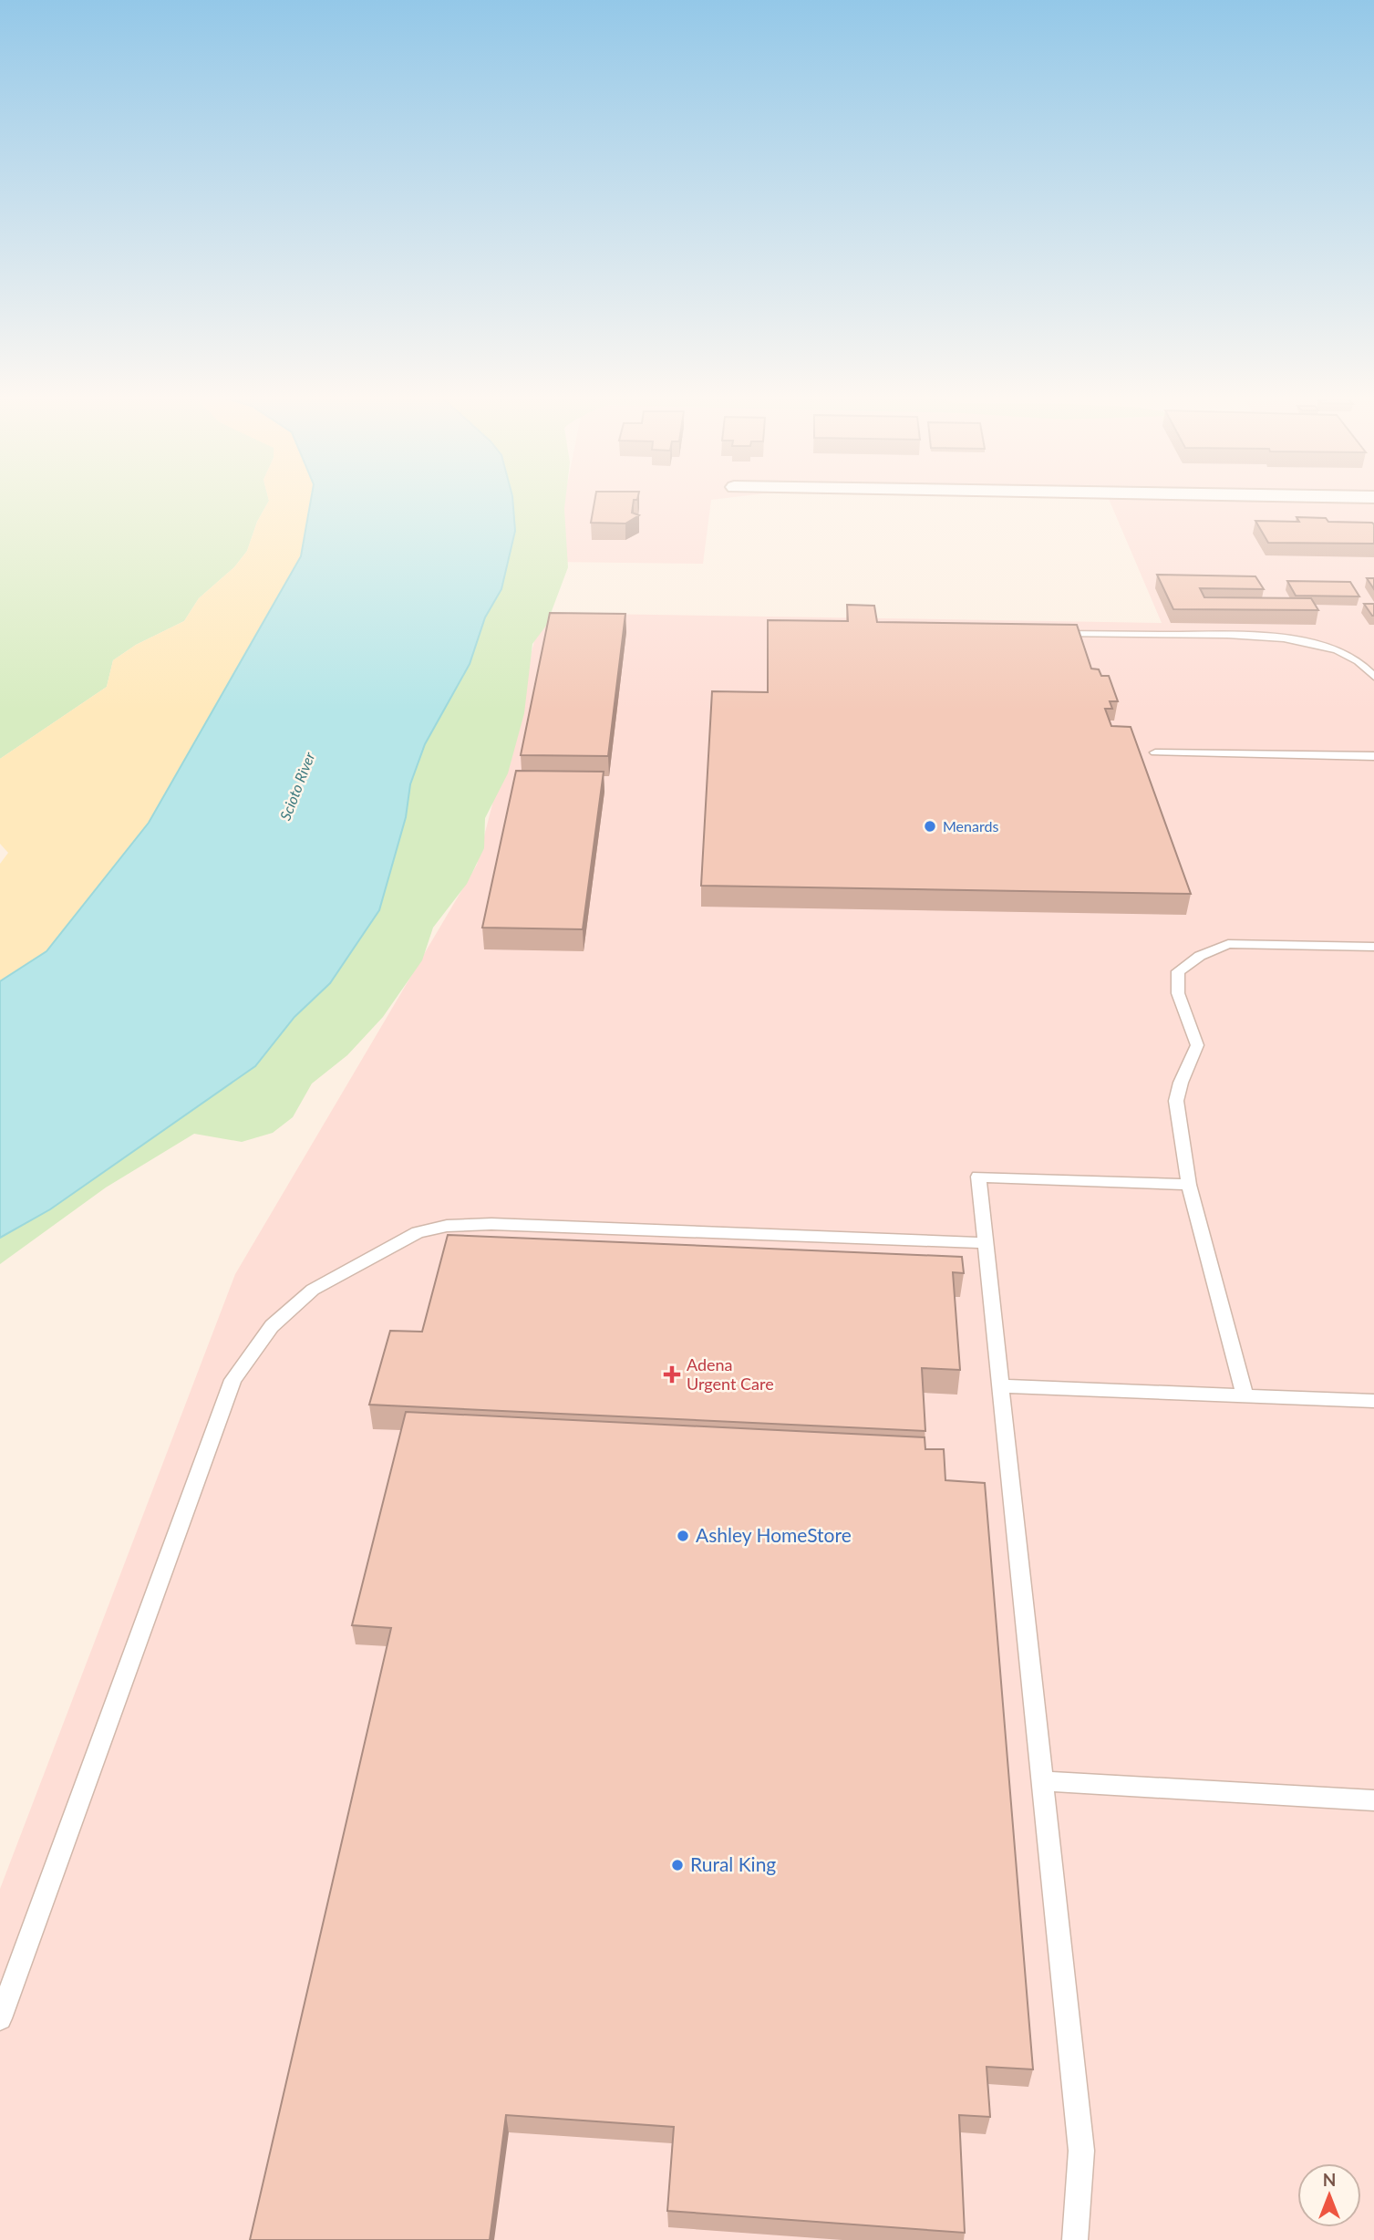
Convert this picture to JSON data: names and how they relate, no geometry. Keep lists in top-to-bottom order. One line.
{"water":["Scioto River"],"places":{"other":["Menards","Ashley HomeStore","Rural King"],"health":["Adena Urgent Care"]},"north":"top"}
